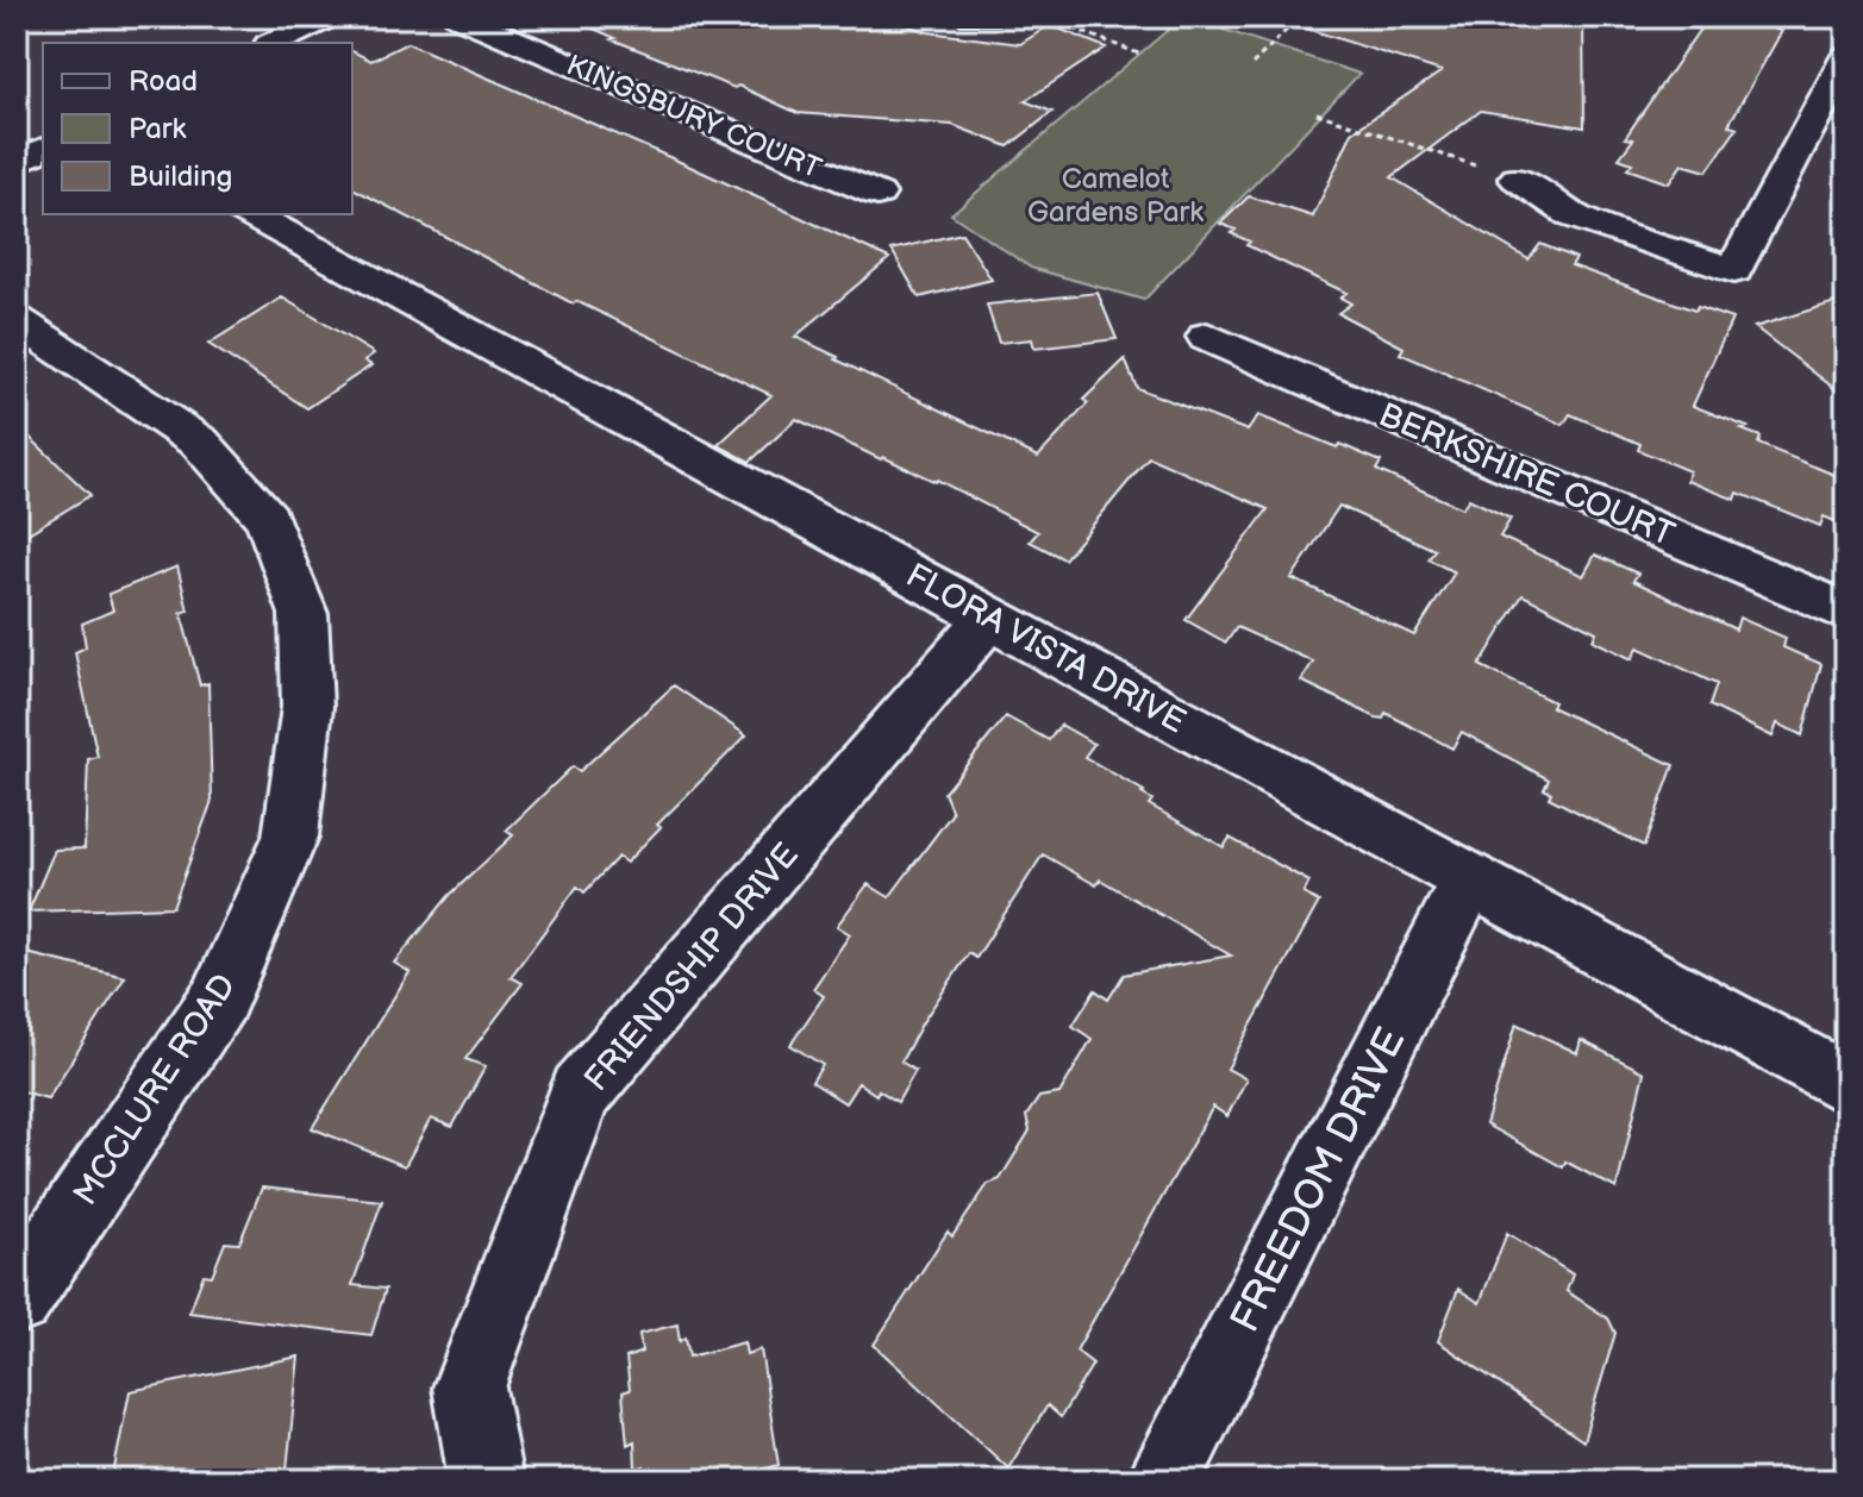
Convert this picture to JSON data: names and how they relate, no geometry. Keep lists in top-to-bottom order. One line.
{"streets":{"street":["KINGSBURY COURT","BERKSHIRE COURT","FLORA VISTA DRIVE","FRIENDSHIP DRIVE","MCCLURE ROAD","FREEDOM DRIVE"]},"crossings":[["FLORA VISTA DRIVE","FRIENDSHIP DRIVE"],["FLORA VISTA DRIVE","FREEDOM DRIVE"]],"parks":["Camelot Gardens Park"],"legend":["Road","Park","Building"]}
